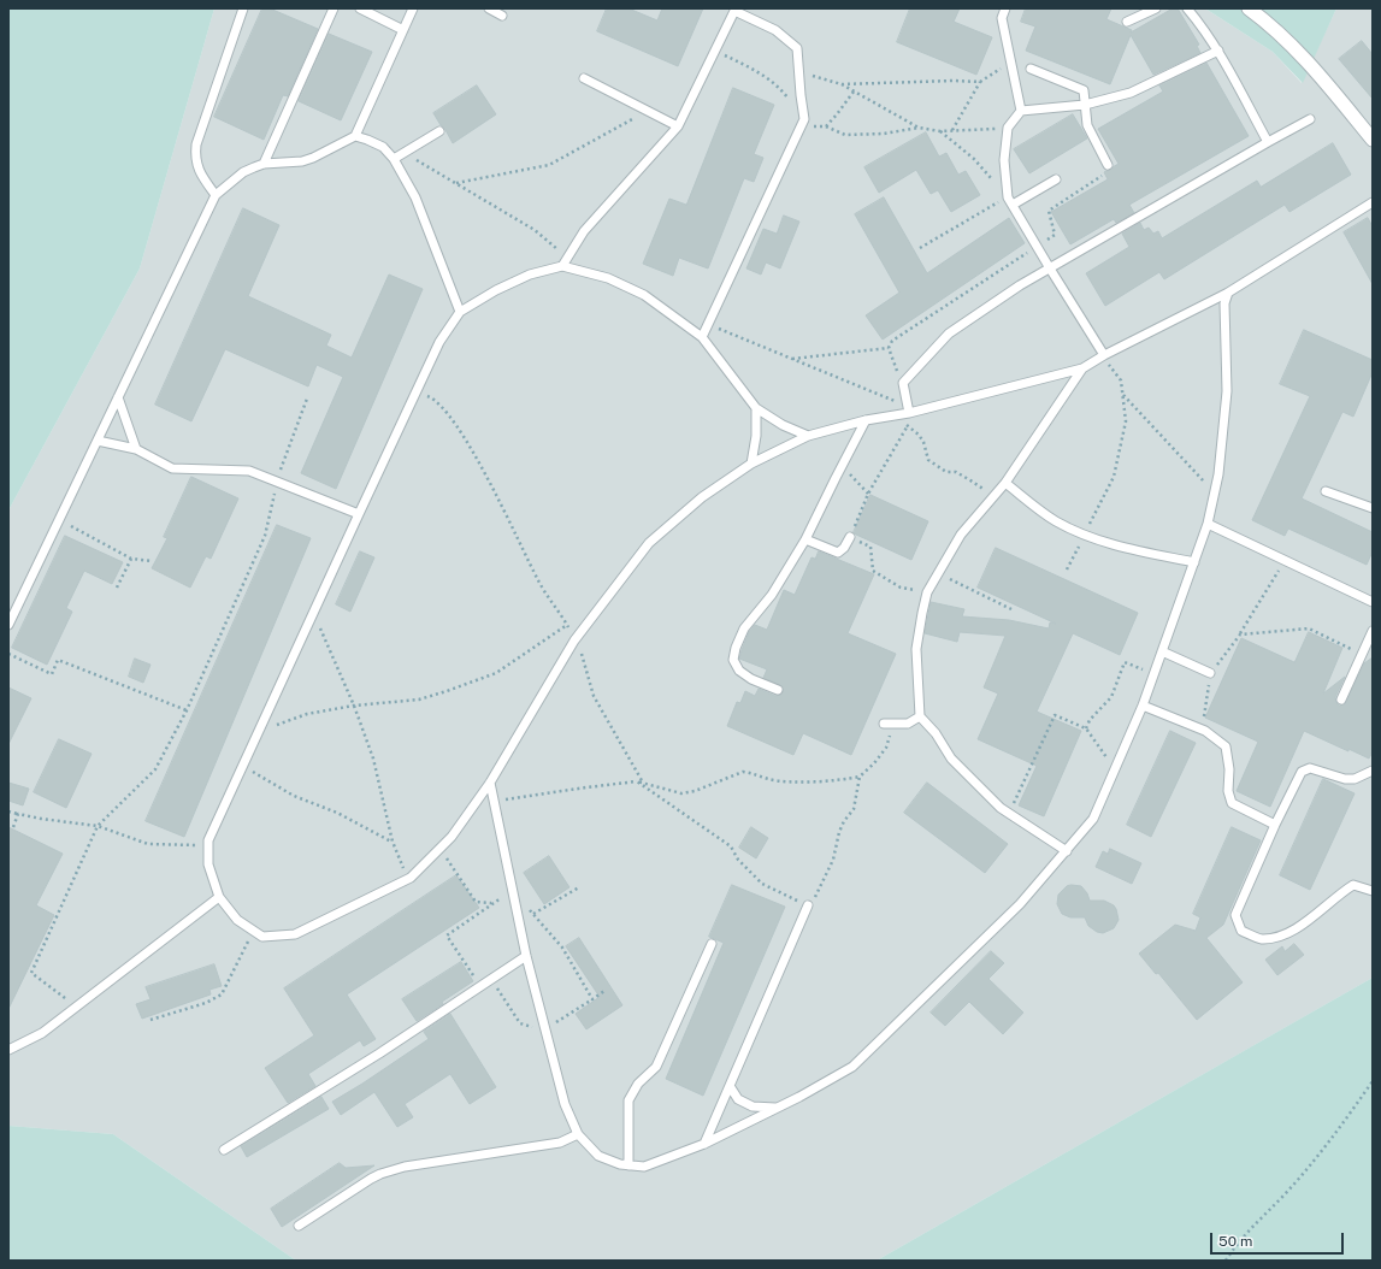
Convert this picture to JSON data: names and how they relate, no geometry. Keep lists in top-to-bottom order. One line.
{"scale_bar":"50 m"}
